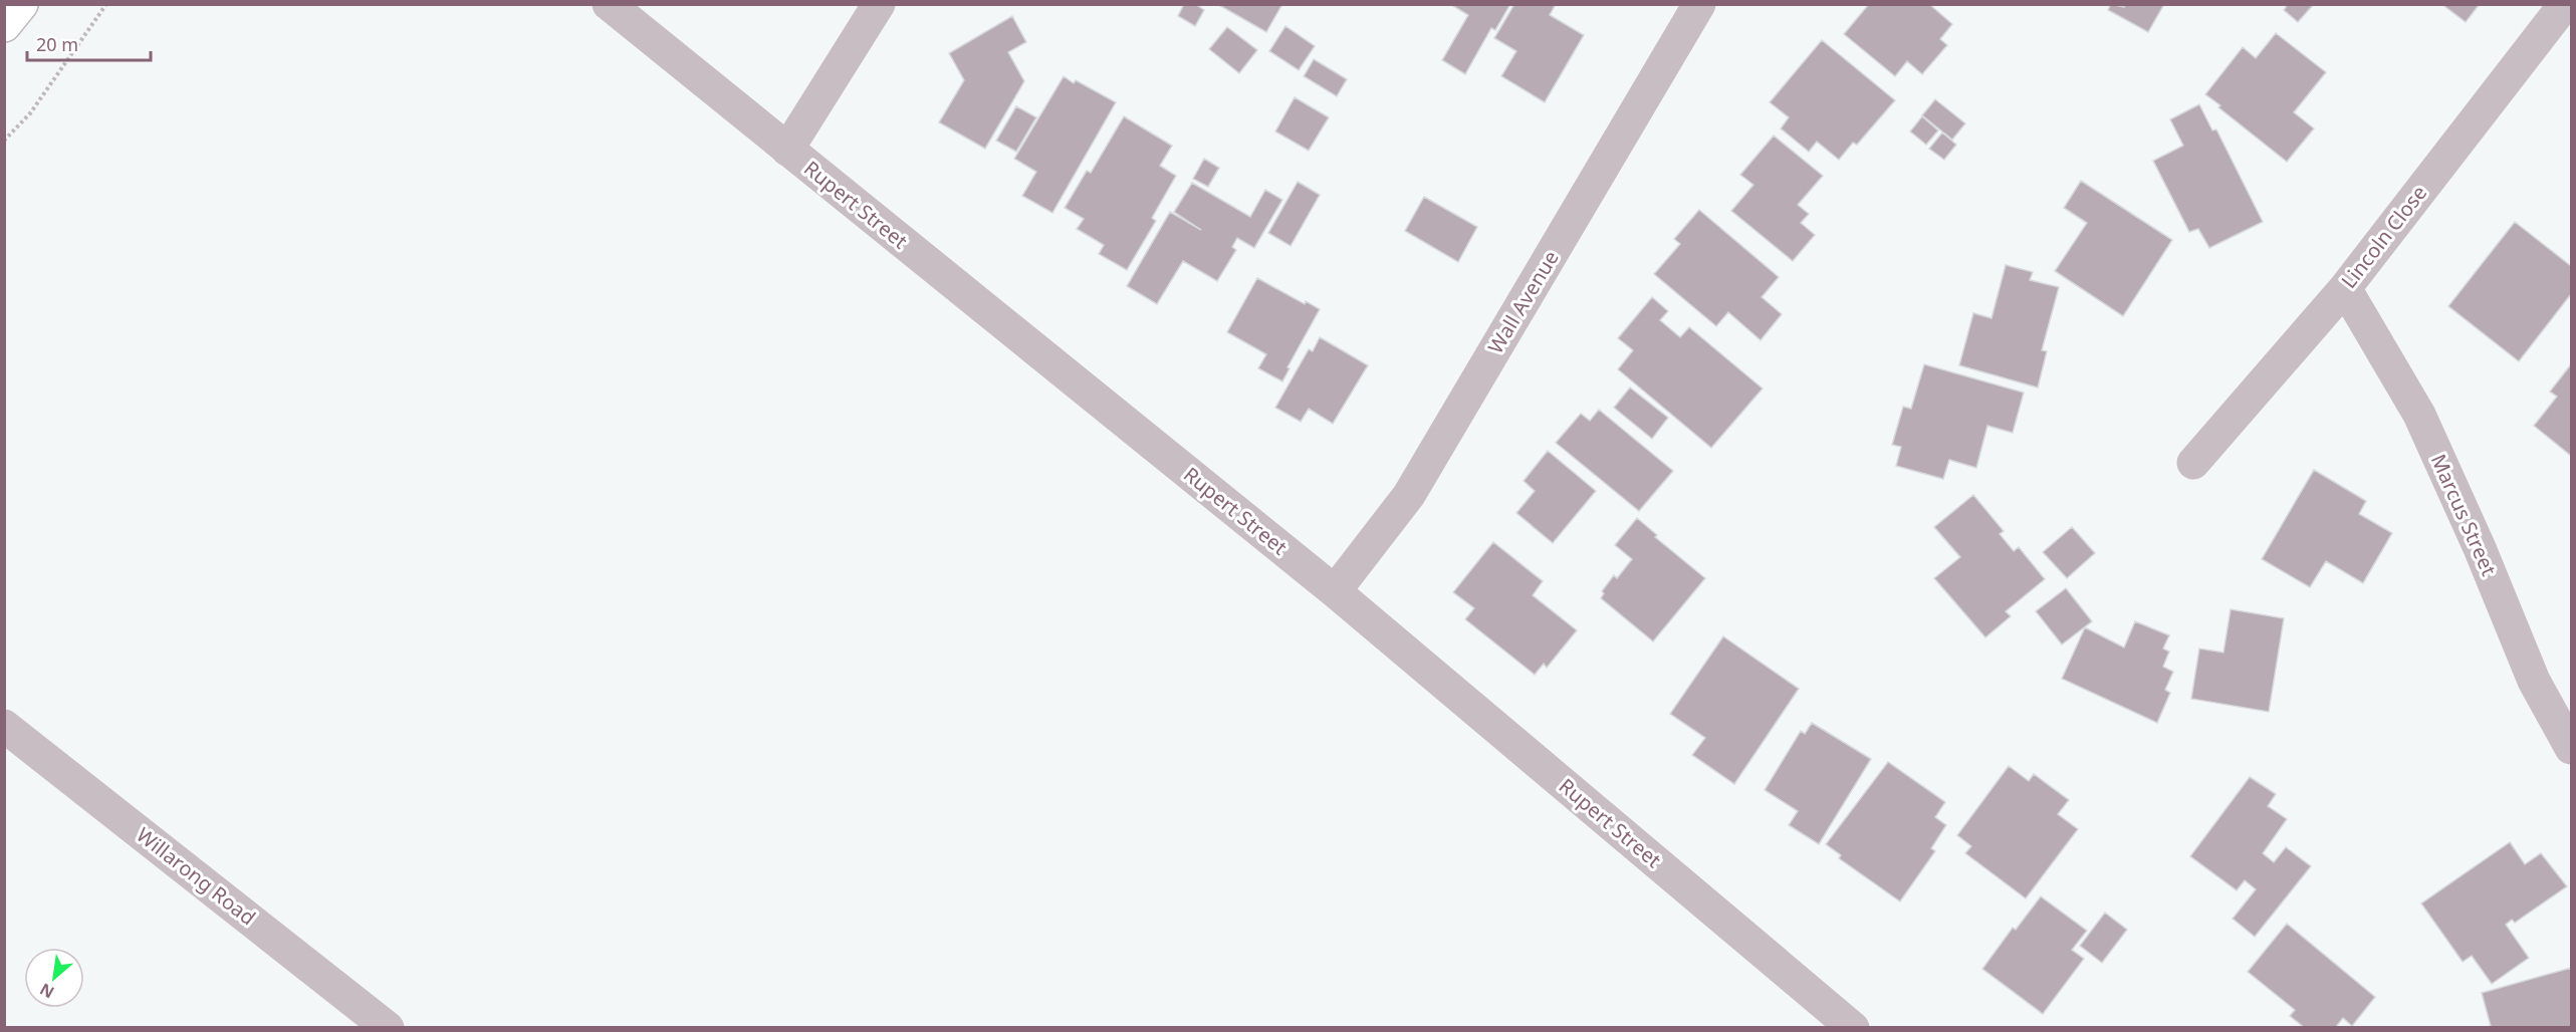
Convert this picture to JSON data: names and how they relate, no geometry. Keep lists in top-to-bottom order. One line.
{"streets":{"street":["Rupert Street","Lincoln Close","Wall Avenue","Marcus Street","Willarong Road"]},"crossings":[["Rupert Street","Wall Avenue"],["Lincoln Close","Marcus Street"]],"scale_bar":"20 m","north":"bottom left"}
